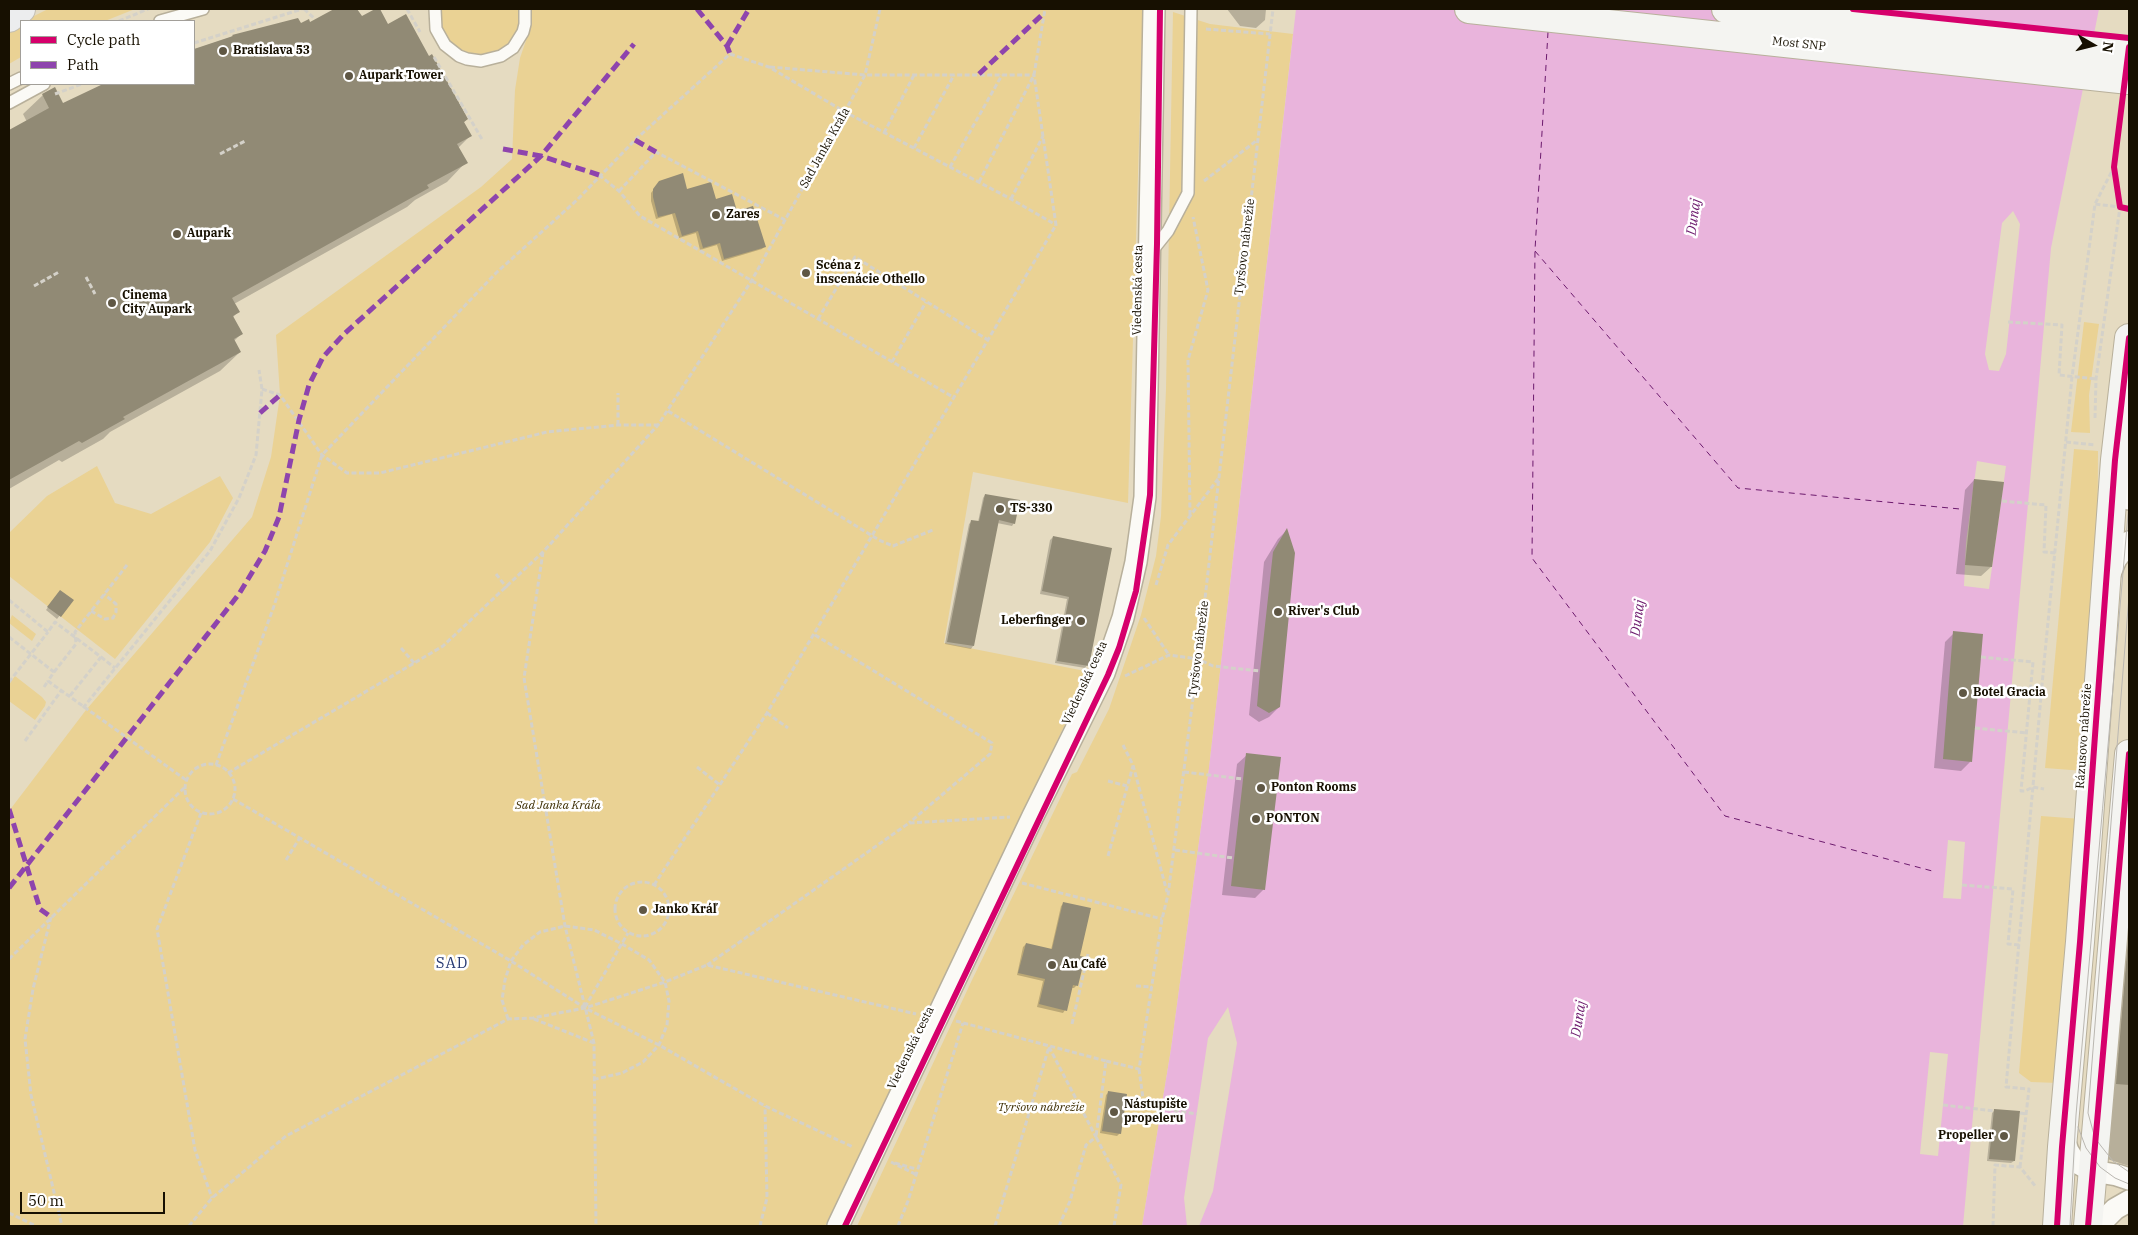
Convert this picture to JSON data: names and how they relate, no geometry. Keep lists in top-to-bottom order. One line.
{"streets":{"main road":["Most SNP","Rázusovo nábrežie"],"street":["Viedenská cesta"],"path":["Sad Janka Kráľa","Tyršovo nábrežie"]},"districts":["SAD"],"water":["Dunaj"],"parks":["Sad Janka Kráľa","Tyršovo nábrežie"],"places":["Bratislava 53","Aupark Tower","Zares","Aupark","Scéna z inscenácie Othello","Cinema City Aupark","TS-330","River's Club","Leberfinger","Botel Gracia","Ponton Rooms","PONTON","Janko Kráľ","Au Café","Nástupište propeleru","Propeller"],"legend":["Cycle path","Path"],"scale_bar":"50 m","north":"right"}
